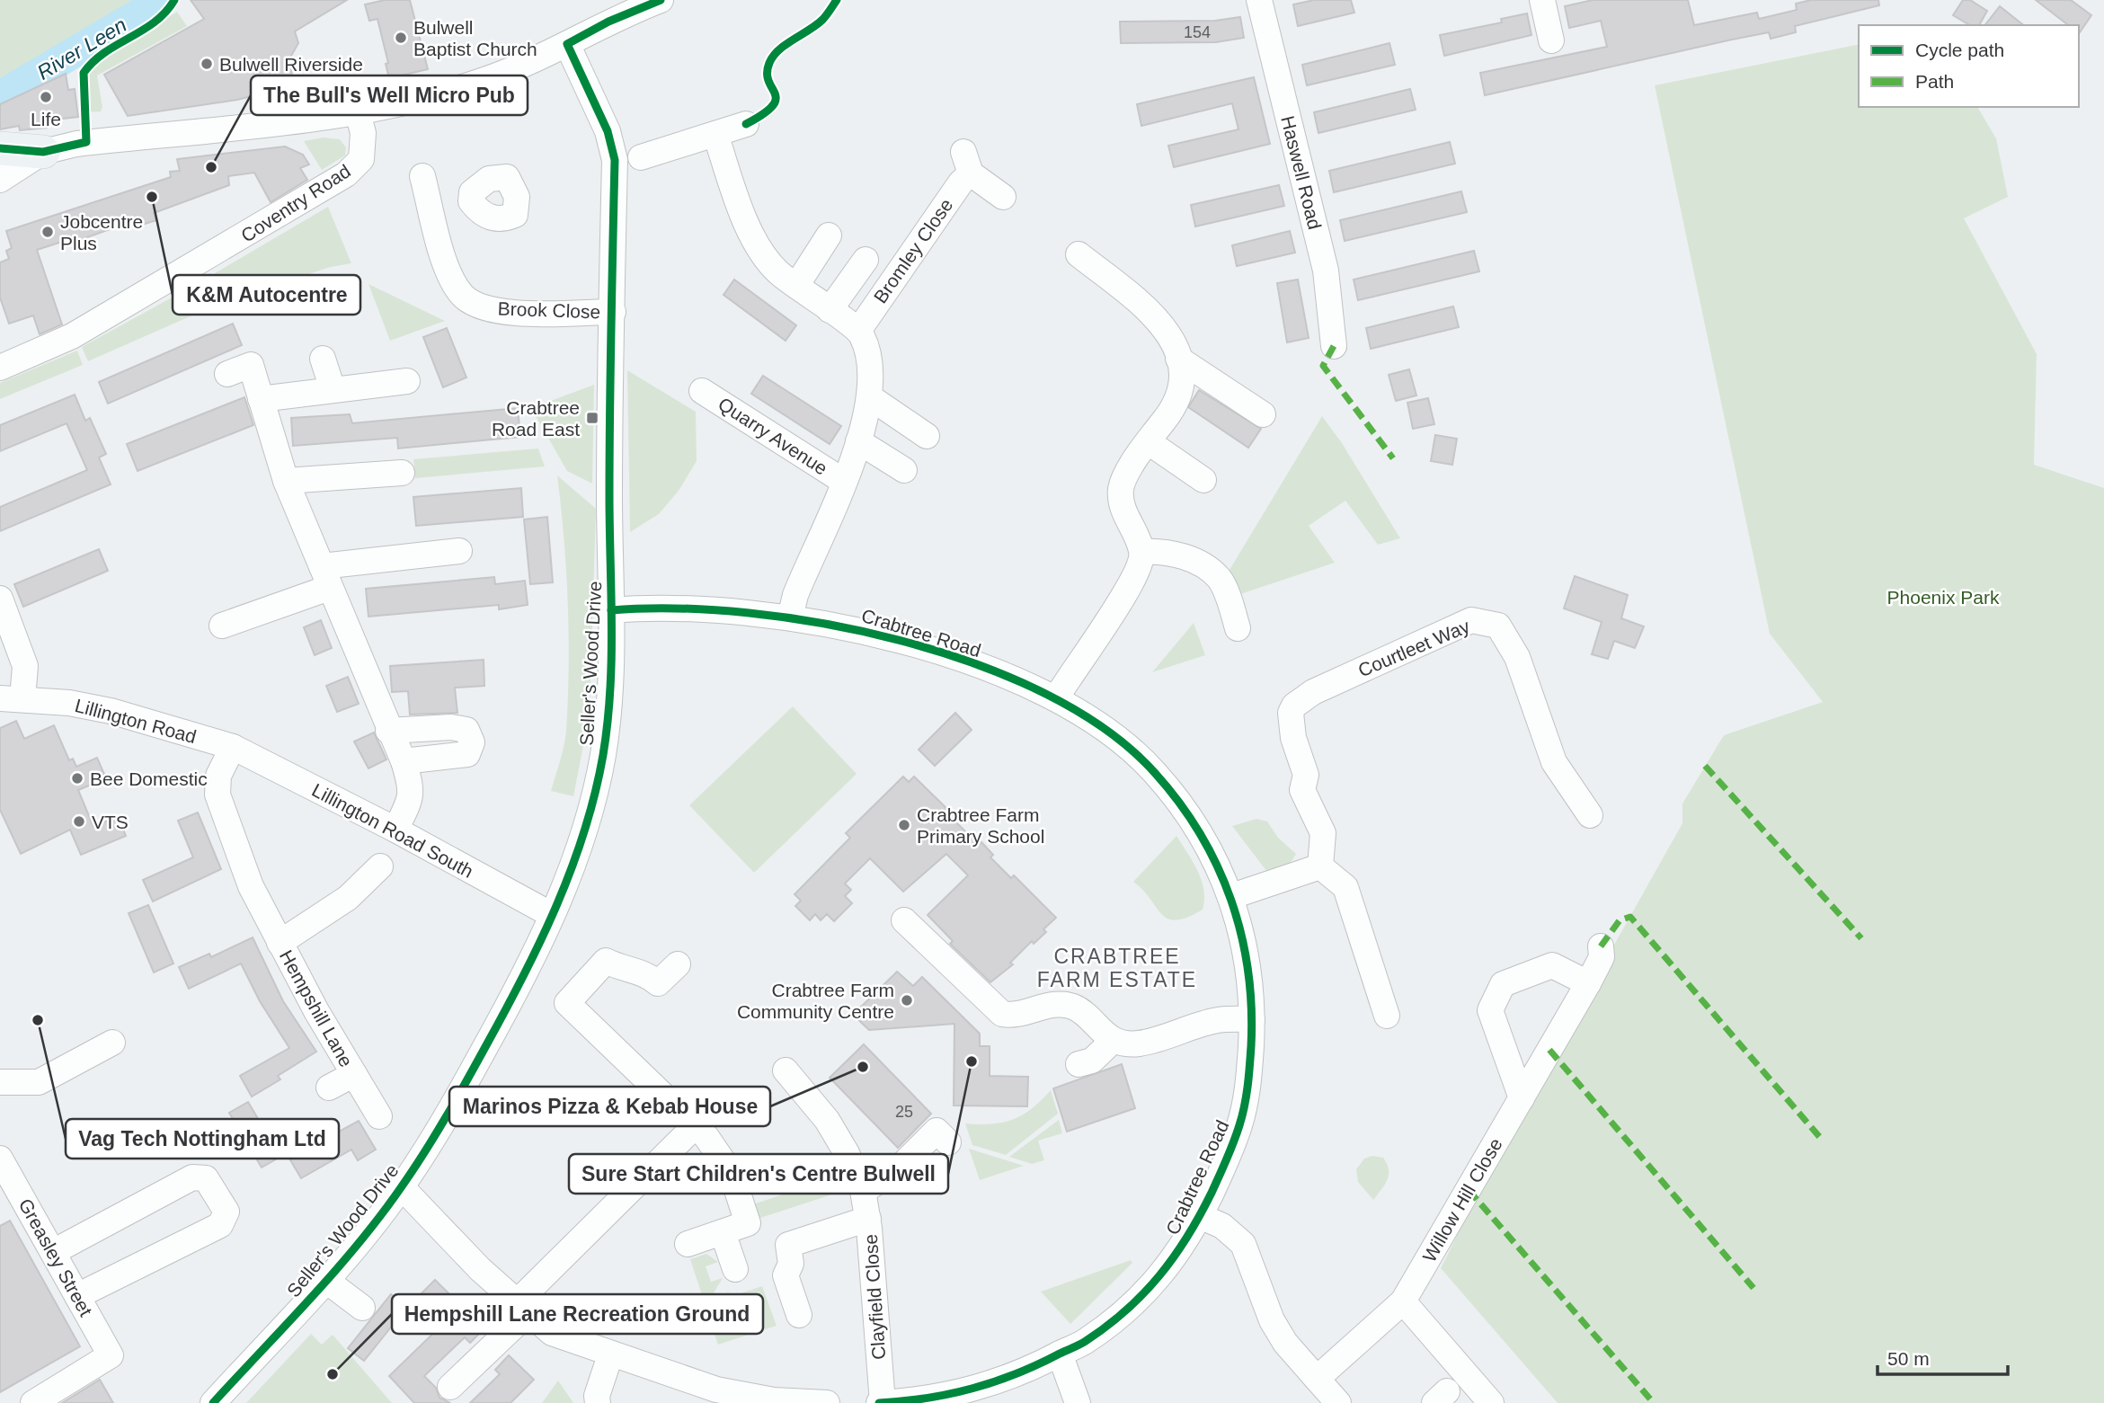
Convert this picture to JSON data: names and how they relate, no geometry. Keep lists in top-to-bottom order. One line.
{"streets":{"street":["Haswell Road","Coventry Road","Bromley Close","Brook Close","Quarry Avenue","Crabtree Road","Courtleet Way","Seller's Wood Drive","Lillington Road","Lillington Road South","Hempshill Lane","Willow Hill Close","Greasley Street","Clayfield Close"]},"crossings":[["Bromley Close","Quarry Avenue"],["Brook Close","Seller's Wood Drive"],["Quarry Avenue","Crabtree Road"],["Crabtree Road","Seller's Wood Drive"],["Crabtree Road","Clayfield Close"],["Seller's Wood Drive","Lillington Road South"],["Lillington Road","Lillington Road South"],["Lillington Road","Hempshill Lane"],["Lillington Road South","Hempshill Lane"]],"districts":["CRABTREE FARM ESTATE"],"water":["River Leen"],"parks":["Phoenix Park"],"places":{"other":["Bulwell Baptist Church","Bulwell Riverside","Life","The Bull's Well Micro Pub","K&M Autocentre","Jobcentre Plus","Bee Domestic","VTS","Crabtree Farm Primary School","Crabtree Farm Community Centre","Vag Tech Nottingham Ltd","Sure Start Children's Centre Bulwell","Marinos Pizza & Kebab House","Hempshill Lane Recreation Ground"],"transit":["Crabtree Road East"]},"house_numbers":["154","25"],"legend":["Cycle path","Path"],"scale_bar":"50 m"}
